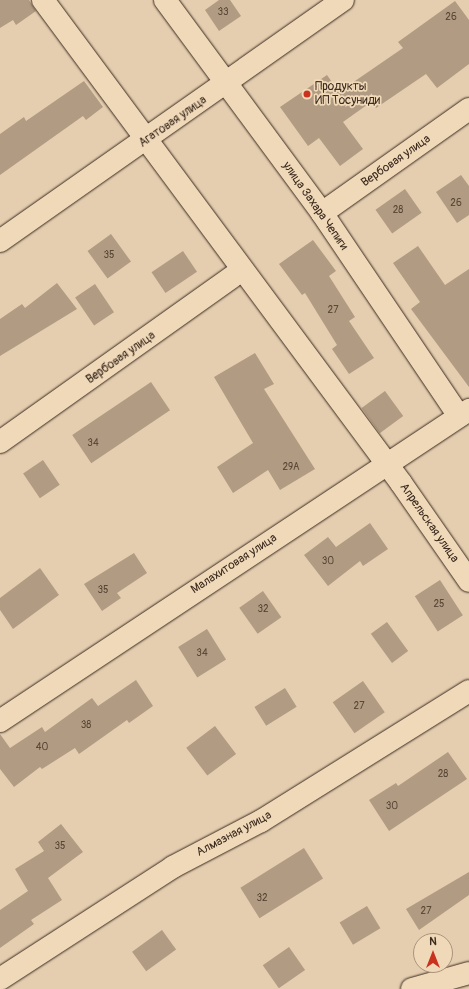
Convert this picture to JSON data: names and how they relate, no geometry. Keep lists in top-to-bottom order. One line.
{"streets":{"street":["Агатовая улица","Вербовая улица","улица Захара Чепиги","Апрельская улица","Малахитовая улица","Алмазная улица"]},"crossings":[["Агатовая улица","улица Захара Чепиги"],["Агатовая улица","Апрельская улица"],["Вербовая улица","улица Захара Чепиги"],["Вербовая улица","Апрельская улица"],["улица Захара Чепиги","Малахитовая улица"],["Апрельская улица","Малахитовая улица"]],"places":["Продукты ИП Тосуниди"],"house_numbers":["33","26","26","28","35","27","34","29А","30","35","25","32","34","27","38","40","28","30","35","32","27"],"north":"top"}
